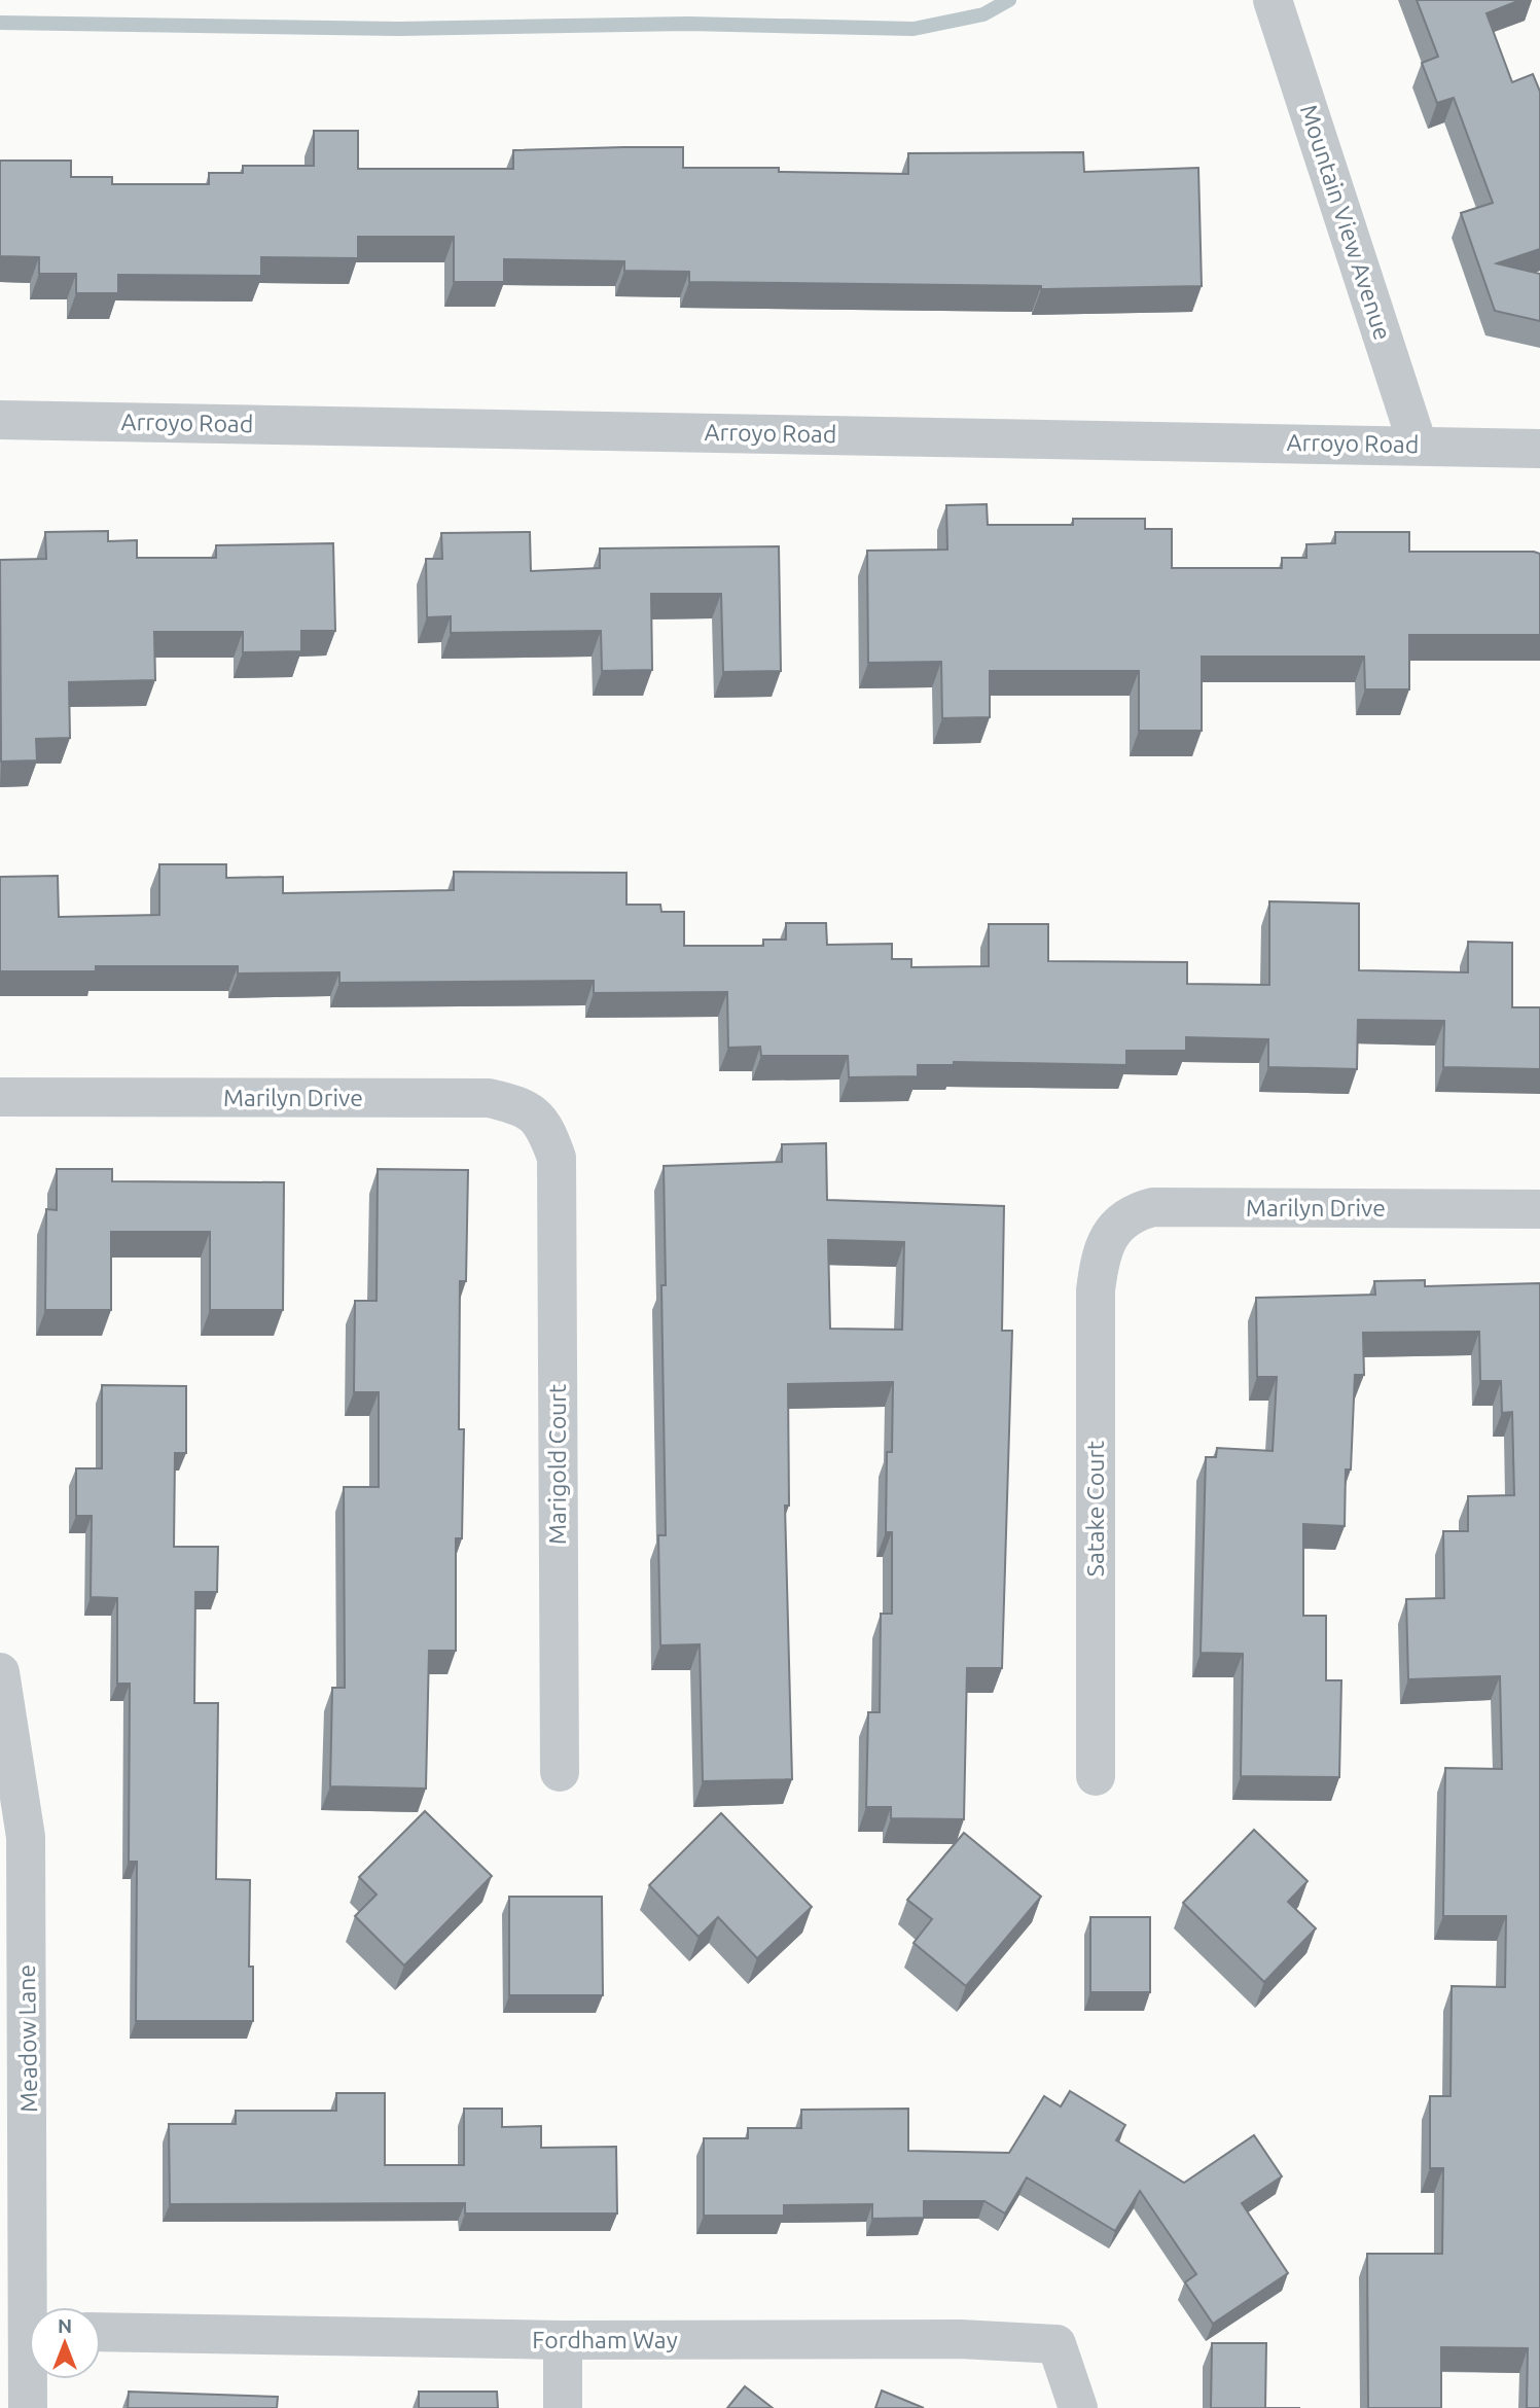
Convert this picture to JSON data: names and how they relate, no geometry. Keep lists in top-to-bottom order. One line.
{"streets":{"street":["Mountain View Avenue","Arroyo Road","Marilyn Drive","Marigold Court","Satake Court","Meadow Lane","Fordham Way"]},"crossings":[["Mountain View Avenue","Arroyo Road"],["Marilyn Drive","Marigold Court"],["Marilyn Drive","Satake Court"]],"north":"top"}
